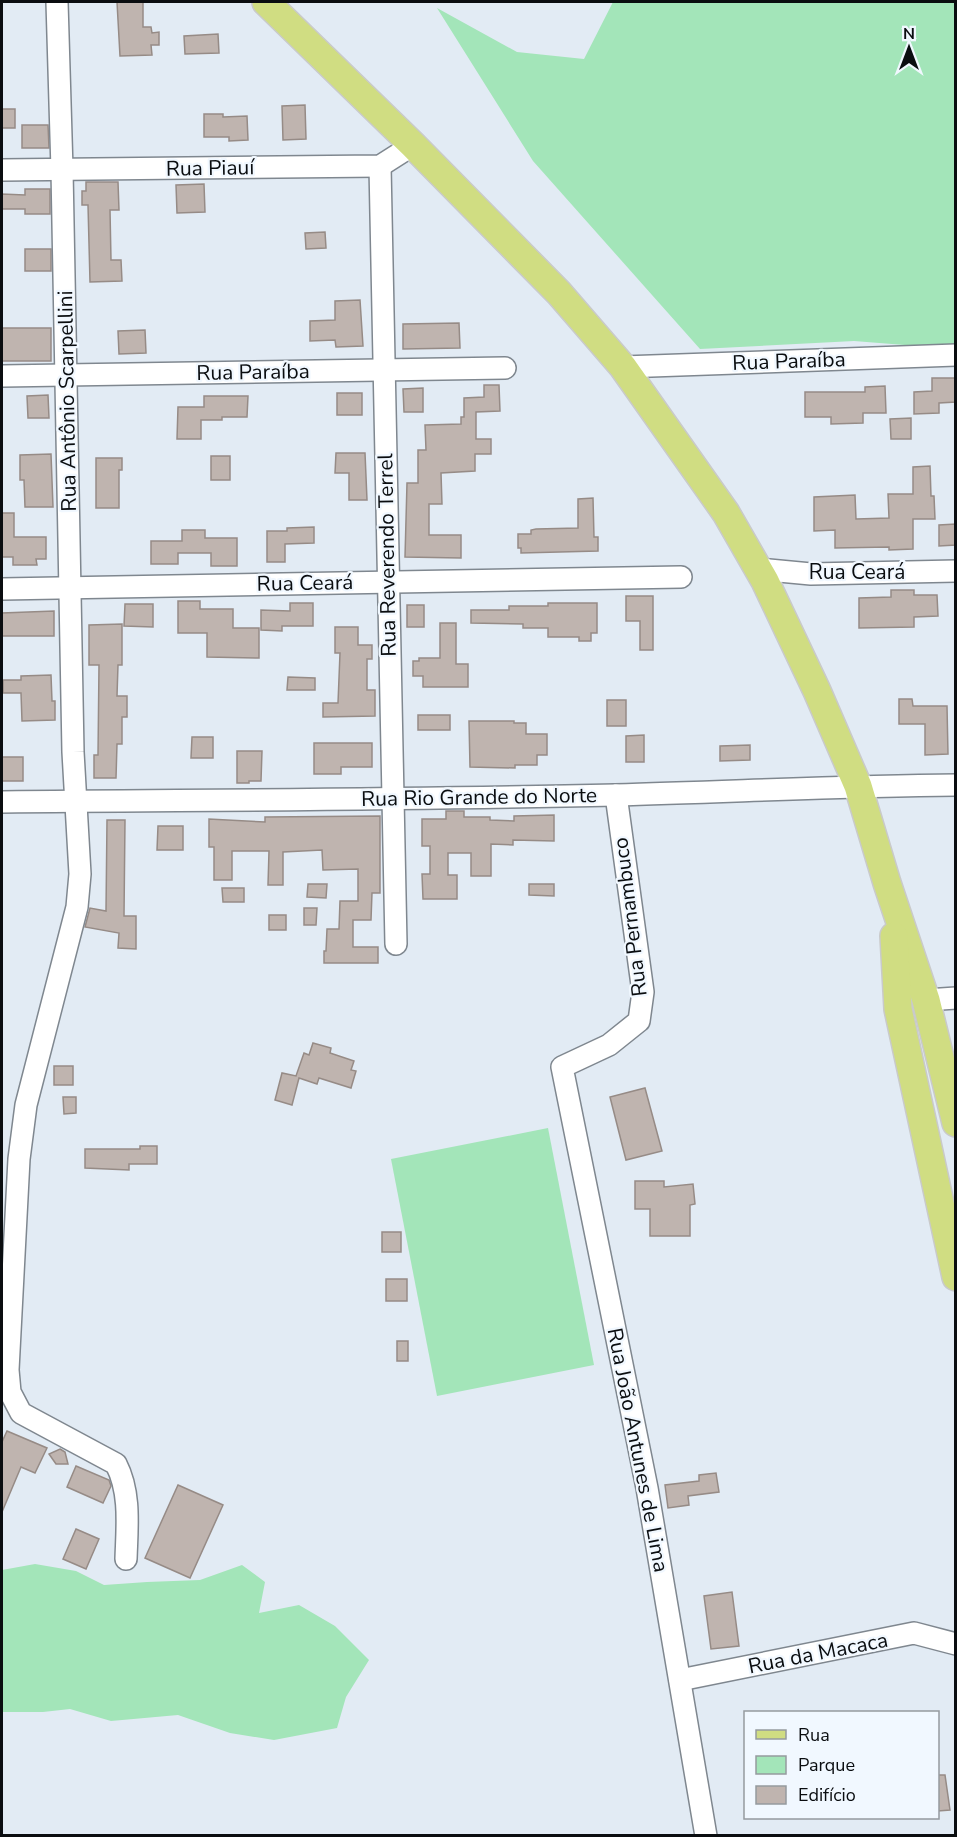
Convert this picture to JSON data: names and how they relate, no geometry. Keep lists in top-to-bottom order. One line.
{"streets":{"street":["Rua Piauí","Rua Paraíba","Rua Antônio Scarpellini","Rua Reverendo Terrel","Rua Ceará","Rua Rio Grande do Norte","Rua Pernambuco","Rua João Antunes de Lima","Rua da Macaca"]},"crossings":[["Rua Piauí","Rua Antônio Scarpellini"],["Rua Piauí","Rua Reverendo Terrel"],["Rua Paraíba","Rua Antônio Scarpellini"],["Rua Paraíba","Rua Reverendo Terrel"],["Rua Antônio Scarpellini","Rua Ceará"],["Rua Antônio Scarpellini","Rua Rio Grande do Norte"],["Rua Reverendo Terrel","Rua Ceará"],["Rua Reverendo Terrel","Rua Rio Grande do Norte"],["Rua Rio Grande do Norte","Rua Pernambuco"],["Rua Pernambuco","Rua João Antunes de Lima"],["Rua João Antunes de Lima","Rua da Macaca"]],"legend":["Rua","Parque","Edifício"],"north":"top"}
